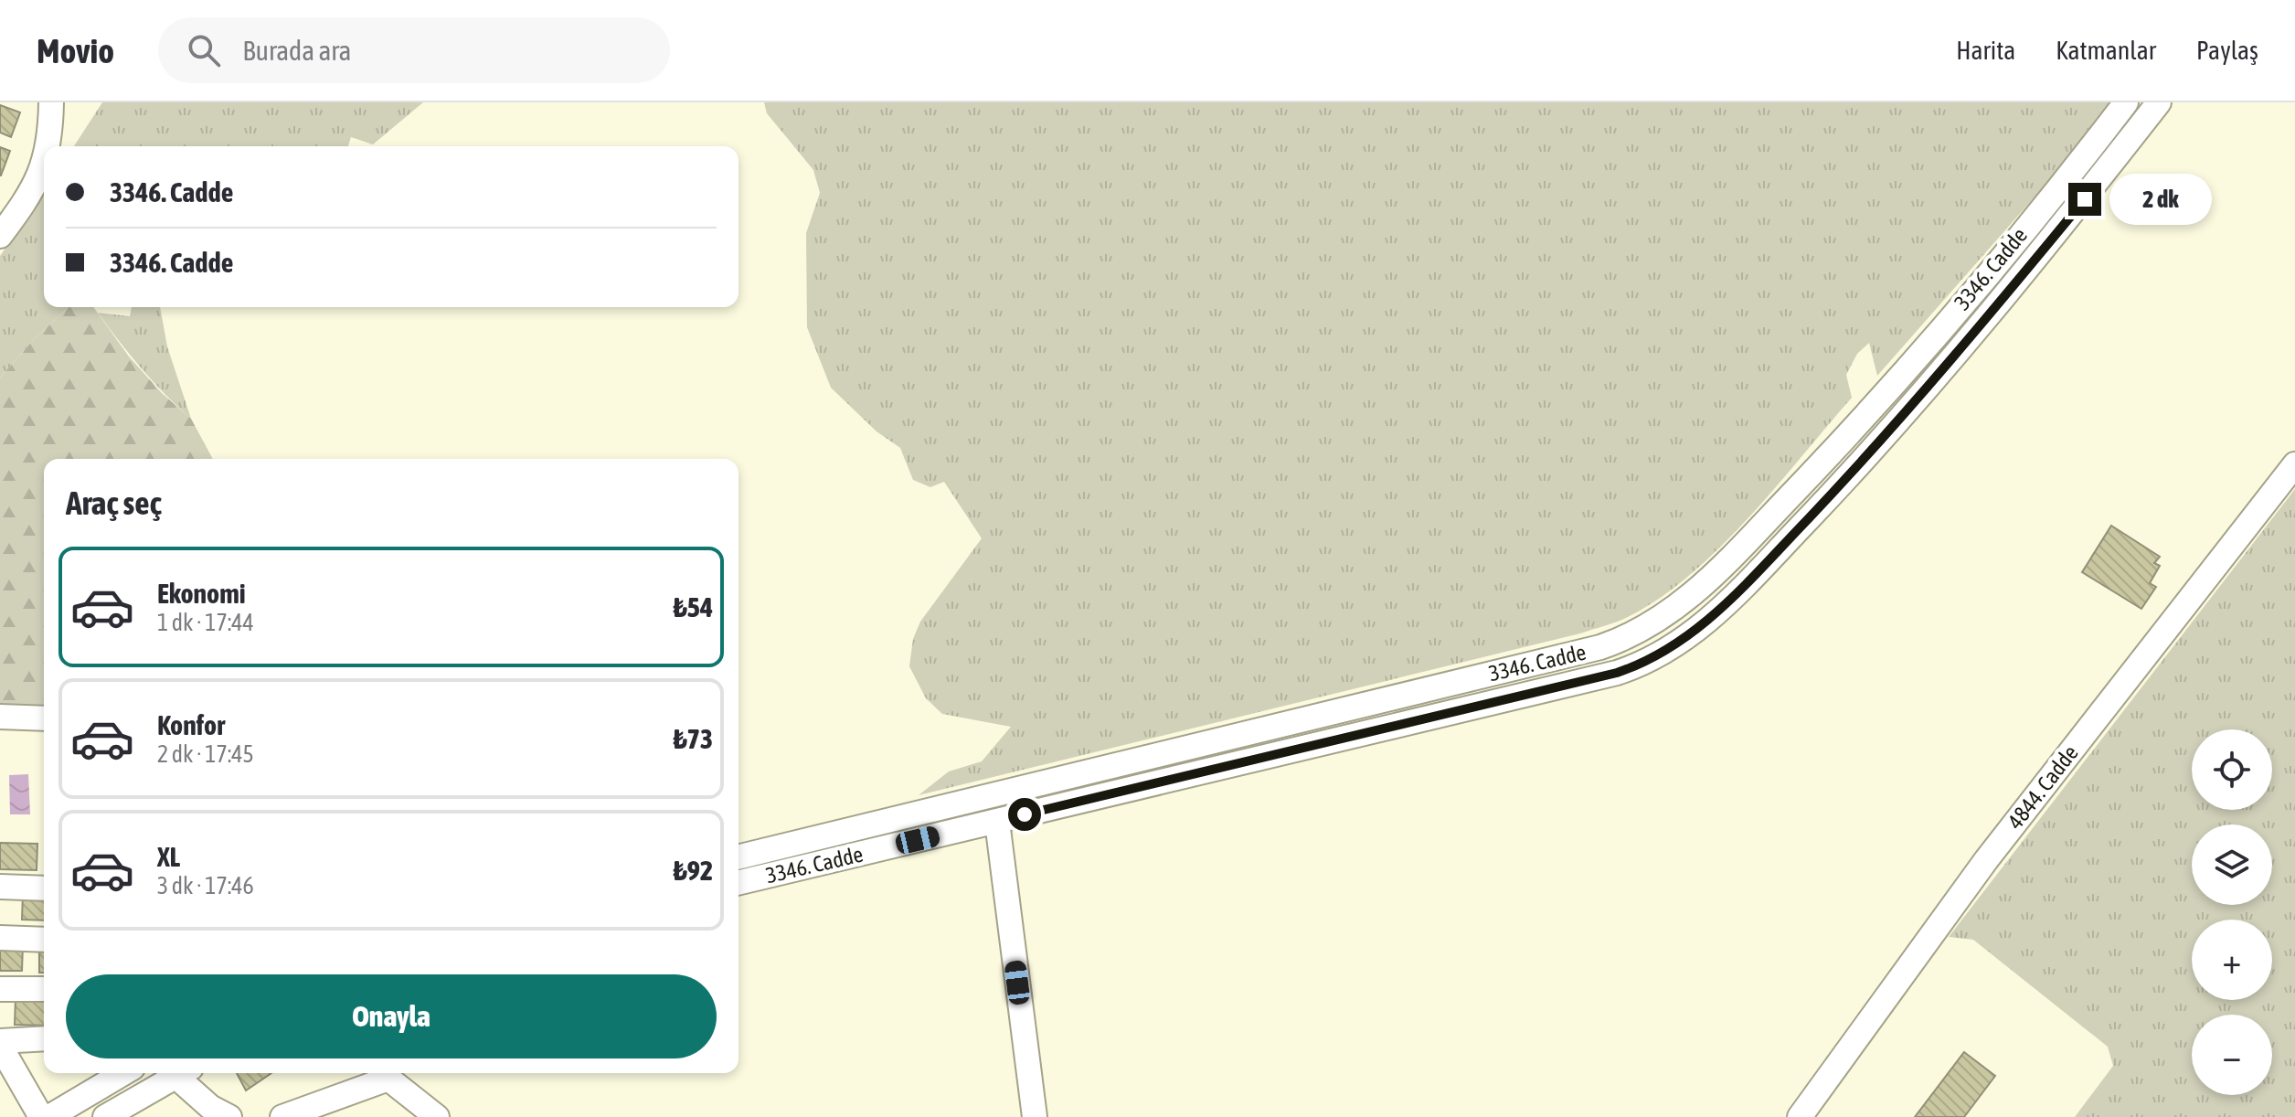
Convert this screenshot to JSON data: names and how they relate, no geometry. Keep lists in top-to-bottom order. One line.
{"streets":{"street":["3346. Cadde","4844. Cadde"]},"page":{"header":"Movio","search":"Burada ara","nav":["Harita","Katmanlar","Paylaş"],"banner":["3346. Cadde","3346. Cadde"],"bubble":"2 dk","heading":"Araç seç","list":[{"name":"Ekonomi","note":"1 dk · 17:44","value":"₺54"},{"name":"Konfor","note":"2 dk · 17:45","value":"₺73"},{"name":"XL","note":"3 dk · 17:46","value":"₺92"}],"map_buttons":["+","−"],"buttons":"Onayla"}}
